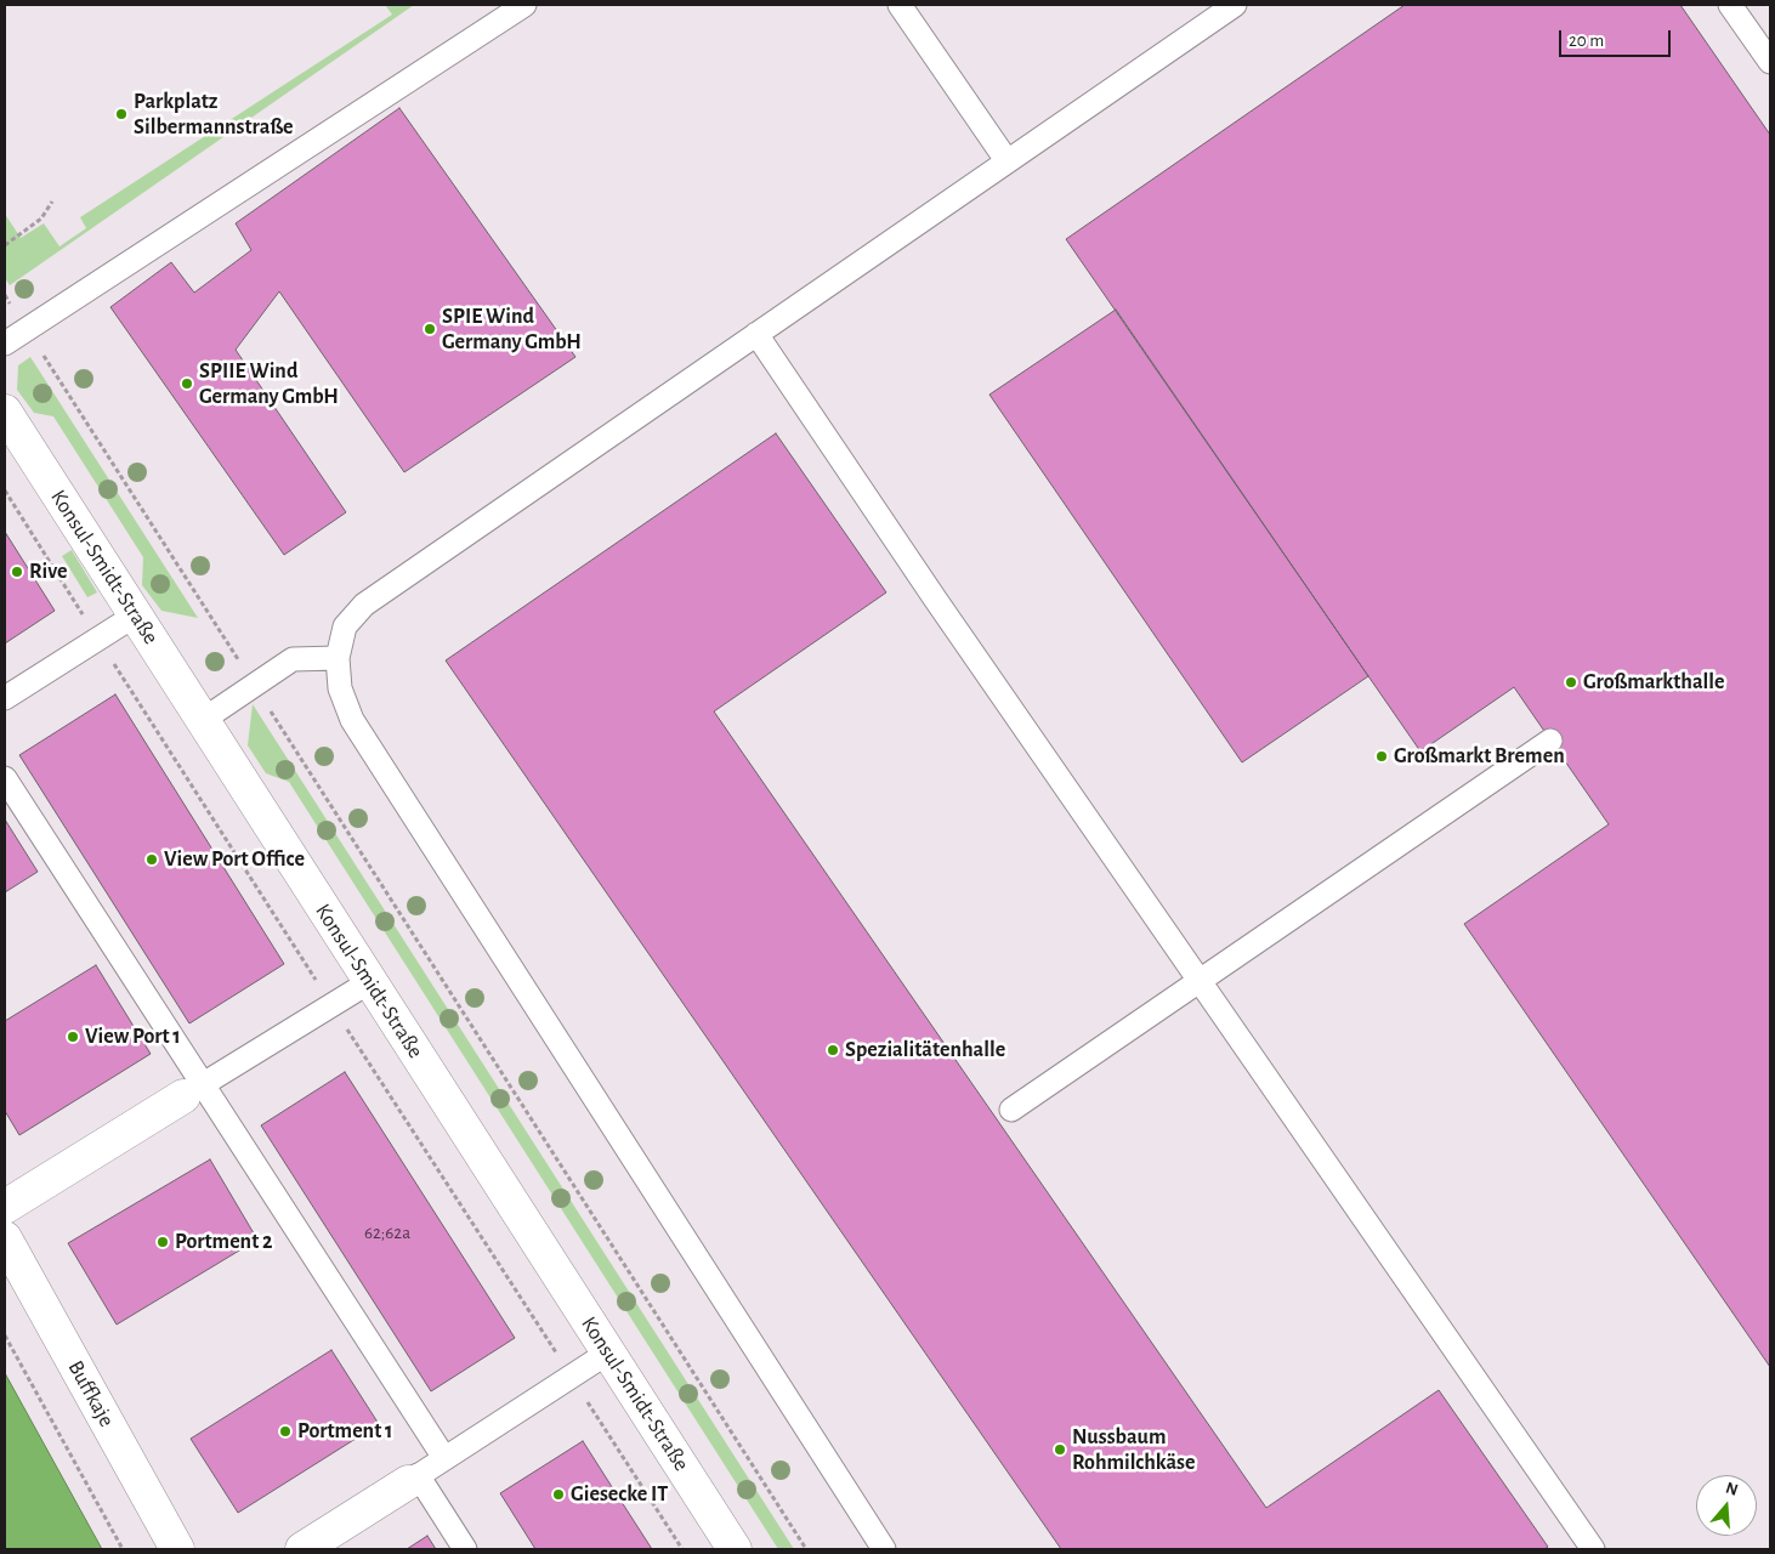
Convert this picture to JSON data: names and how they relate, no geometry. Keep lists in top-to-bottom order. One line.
{"streets":{"street":["Konsul-Smidt-Straße","Buffkaje"]},"places":["Parkplatz Silbermannstraße","SPIE Wind Germany GmbH","SPIIE Wind Germany GmbH","Rive","Großmarkthalle","Großmarkt Bremen","View Port Office","View Port 1","Spezialitätenhalle","Portment 2","Portment 1","Nussbaum Rohmilchkäse","Giesecke IT"],"house_numbers":["62;62a"],"scale_bar":"20 m","north":"top"}
